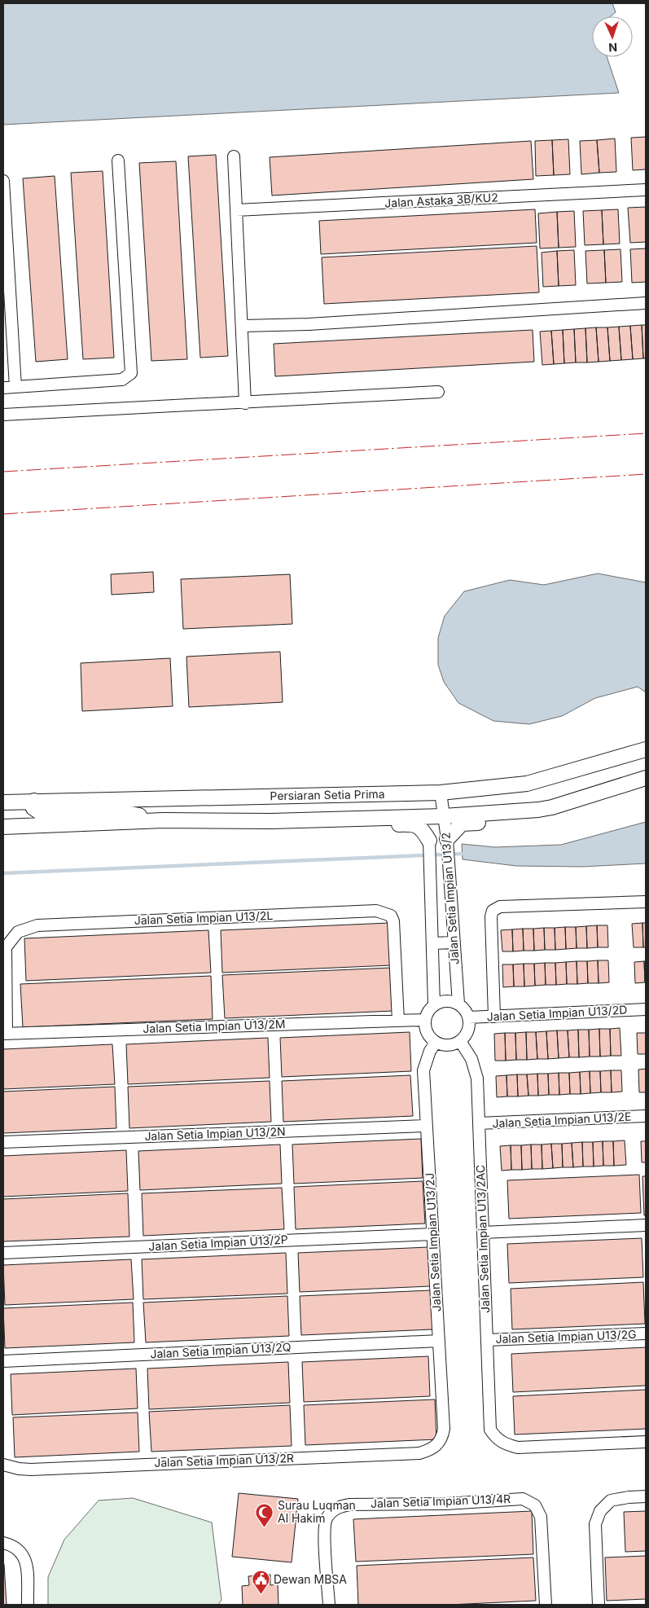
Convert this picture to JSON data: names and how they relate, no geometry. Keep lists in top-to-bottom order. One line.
{"streets":{"street":["Jalan Astaka 3B/KU2","Persiaran Setia Prima","Jalan Setia Impian U13/2","Jalan Setia Impian U13/2L","Jalan Setia Impian U13/2D","Jalan Setia Impian U13/2M","Jalan Setia Impian U13/2E","Jalan Setia Impian U13/2N","Jalan Setia Impian U13/2AC","Jalan Setia Impian U13/2J","Jalan Setia Impian U13/2P","Jalan Setia Impian U13/2G","Jalan Setia Impian U13/2Q","Jalan Setia Impian U13/2R","Jalan Setia Impian U13/4R"]},"crossings":[["Persiaran Setia Prima","Jalan Setia Impian U13/2"],["Jalan Setia Impian U13/2","Jalan Setia Impian U13/2D"],["Jalan Setia Impian U13/2","Jalan Setia Impian U13/2M"],["Jalan Setia Impian U13/2","Jalan Setia Impian U13/2AC"],["Jalan Setia Impian U13/2","Jalan Setia Impian U13/2J"],["Jalan Setia Impian U13/2L","Jalan Setia Impian U13/2M"],["Jalan Setia Impian U13/2D","Jalan Setia Impian U13/2M"],["Jalan Setia Impian U13/2D","Jalan Setia Impian U13/2AC"],["Jalan Setia Impian U13/2D","Jalan Setia Impian U13/2J"],["Jalan Setia Impian U13/2M","Jalan Setia Impian U13/2AC"],["Jalan Setia Impian U13/2M","Jalan Setia Impian U13/2J"],["Jalan Setia Impian U13/2E","Jalan Setia Impian U13/2AC"],["Jalan Setia Impian U13/2N","Jalan Setia Impian U13/2J"],["Jalan Setia Impian U13/2AC","Jalan Setia Impian U13/2J"],["Jalan Setia Impian U13/2AC","Jalan Setia Impian U13/2G"],["Jalan Setia Impian U13/2J","Jalan Setia Impian U13/2P"],["Jalan Setia Impian U13/2J","Jalan Setia Impian U13/2Q"],["Jalan Setia Impian U13/2J","Jalan Setia Impian U13/2R"]],"places":{"mosque":["Surau Luqman Al Hakim"],"public building":["Dewan MBSA"]},"north":"bottom"}
